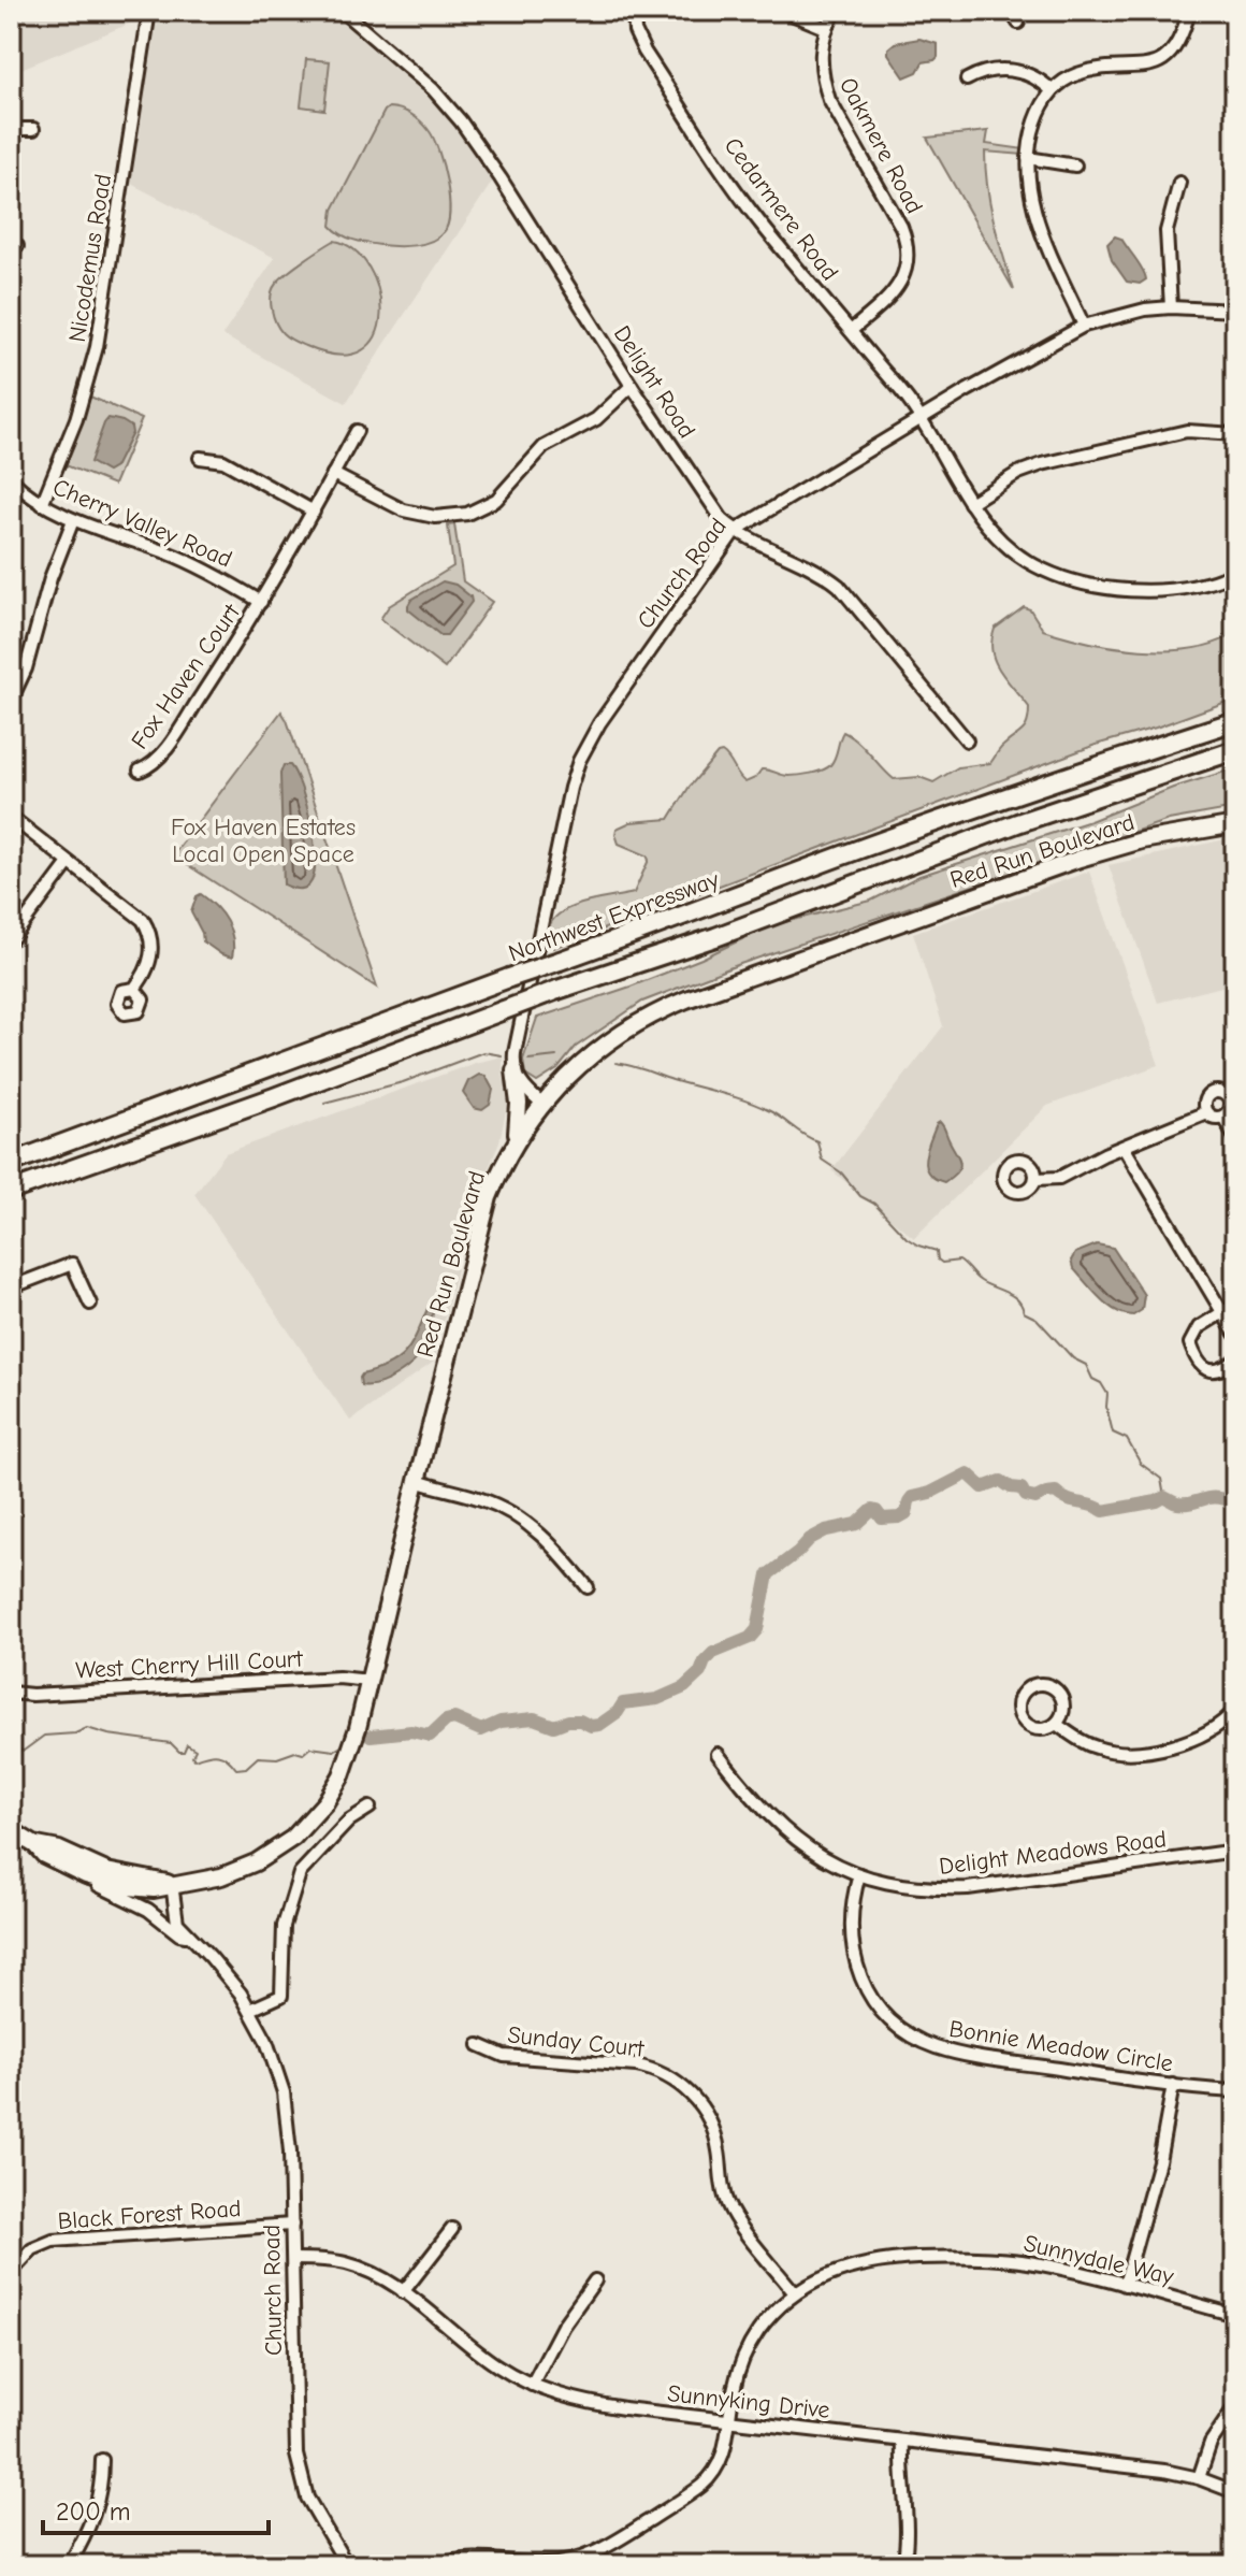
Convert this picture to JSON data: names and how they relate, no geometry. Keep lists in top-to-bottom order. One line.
{"streets":{"highway":["Northwest Expressway"],"main road":["Red Run Boulevard"],"street":["Oakmere Road","Cedarmere Road","Nicodemus Road","Delight Road","Cherry Valley Road","Church Road","Fox Haven Court","West Cherry Hill Court","Delight Meadows Road","Sunday Court","Bonnie Meadow Circle","Black Forest Road","Sunnydale Way","Sunnyking Drive"]},"crossings":[["Oakmere Road","Cedarmere Road"],["Cedarmere Road","Church Road"],["Nicodemus Road","Cherry Valley Road"],["Delight Road","Church Road"],["Cherry Valley Road","Fox Haven Court"],["Church Road","Red Run Boulevard"],["Church Road","Black Forest Road"],["Church Road","Sunnyking Drive"],["Red Run Boulevard","West Cherry Hill Court"],["Delight Meadows Road","Bonnie Meadow Circle"],["Sunday Court","Sunnydale Way"],["Sunnydale Way","Sunnyking Drive"]],"parks":["Fox Haven Estates Local Open Space"],"scale_bar":"200 m"}
